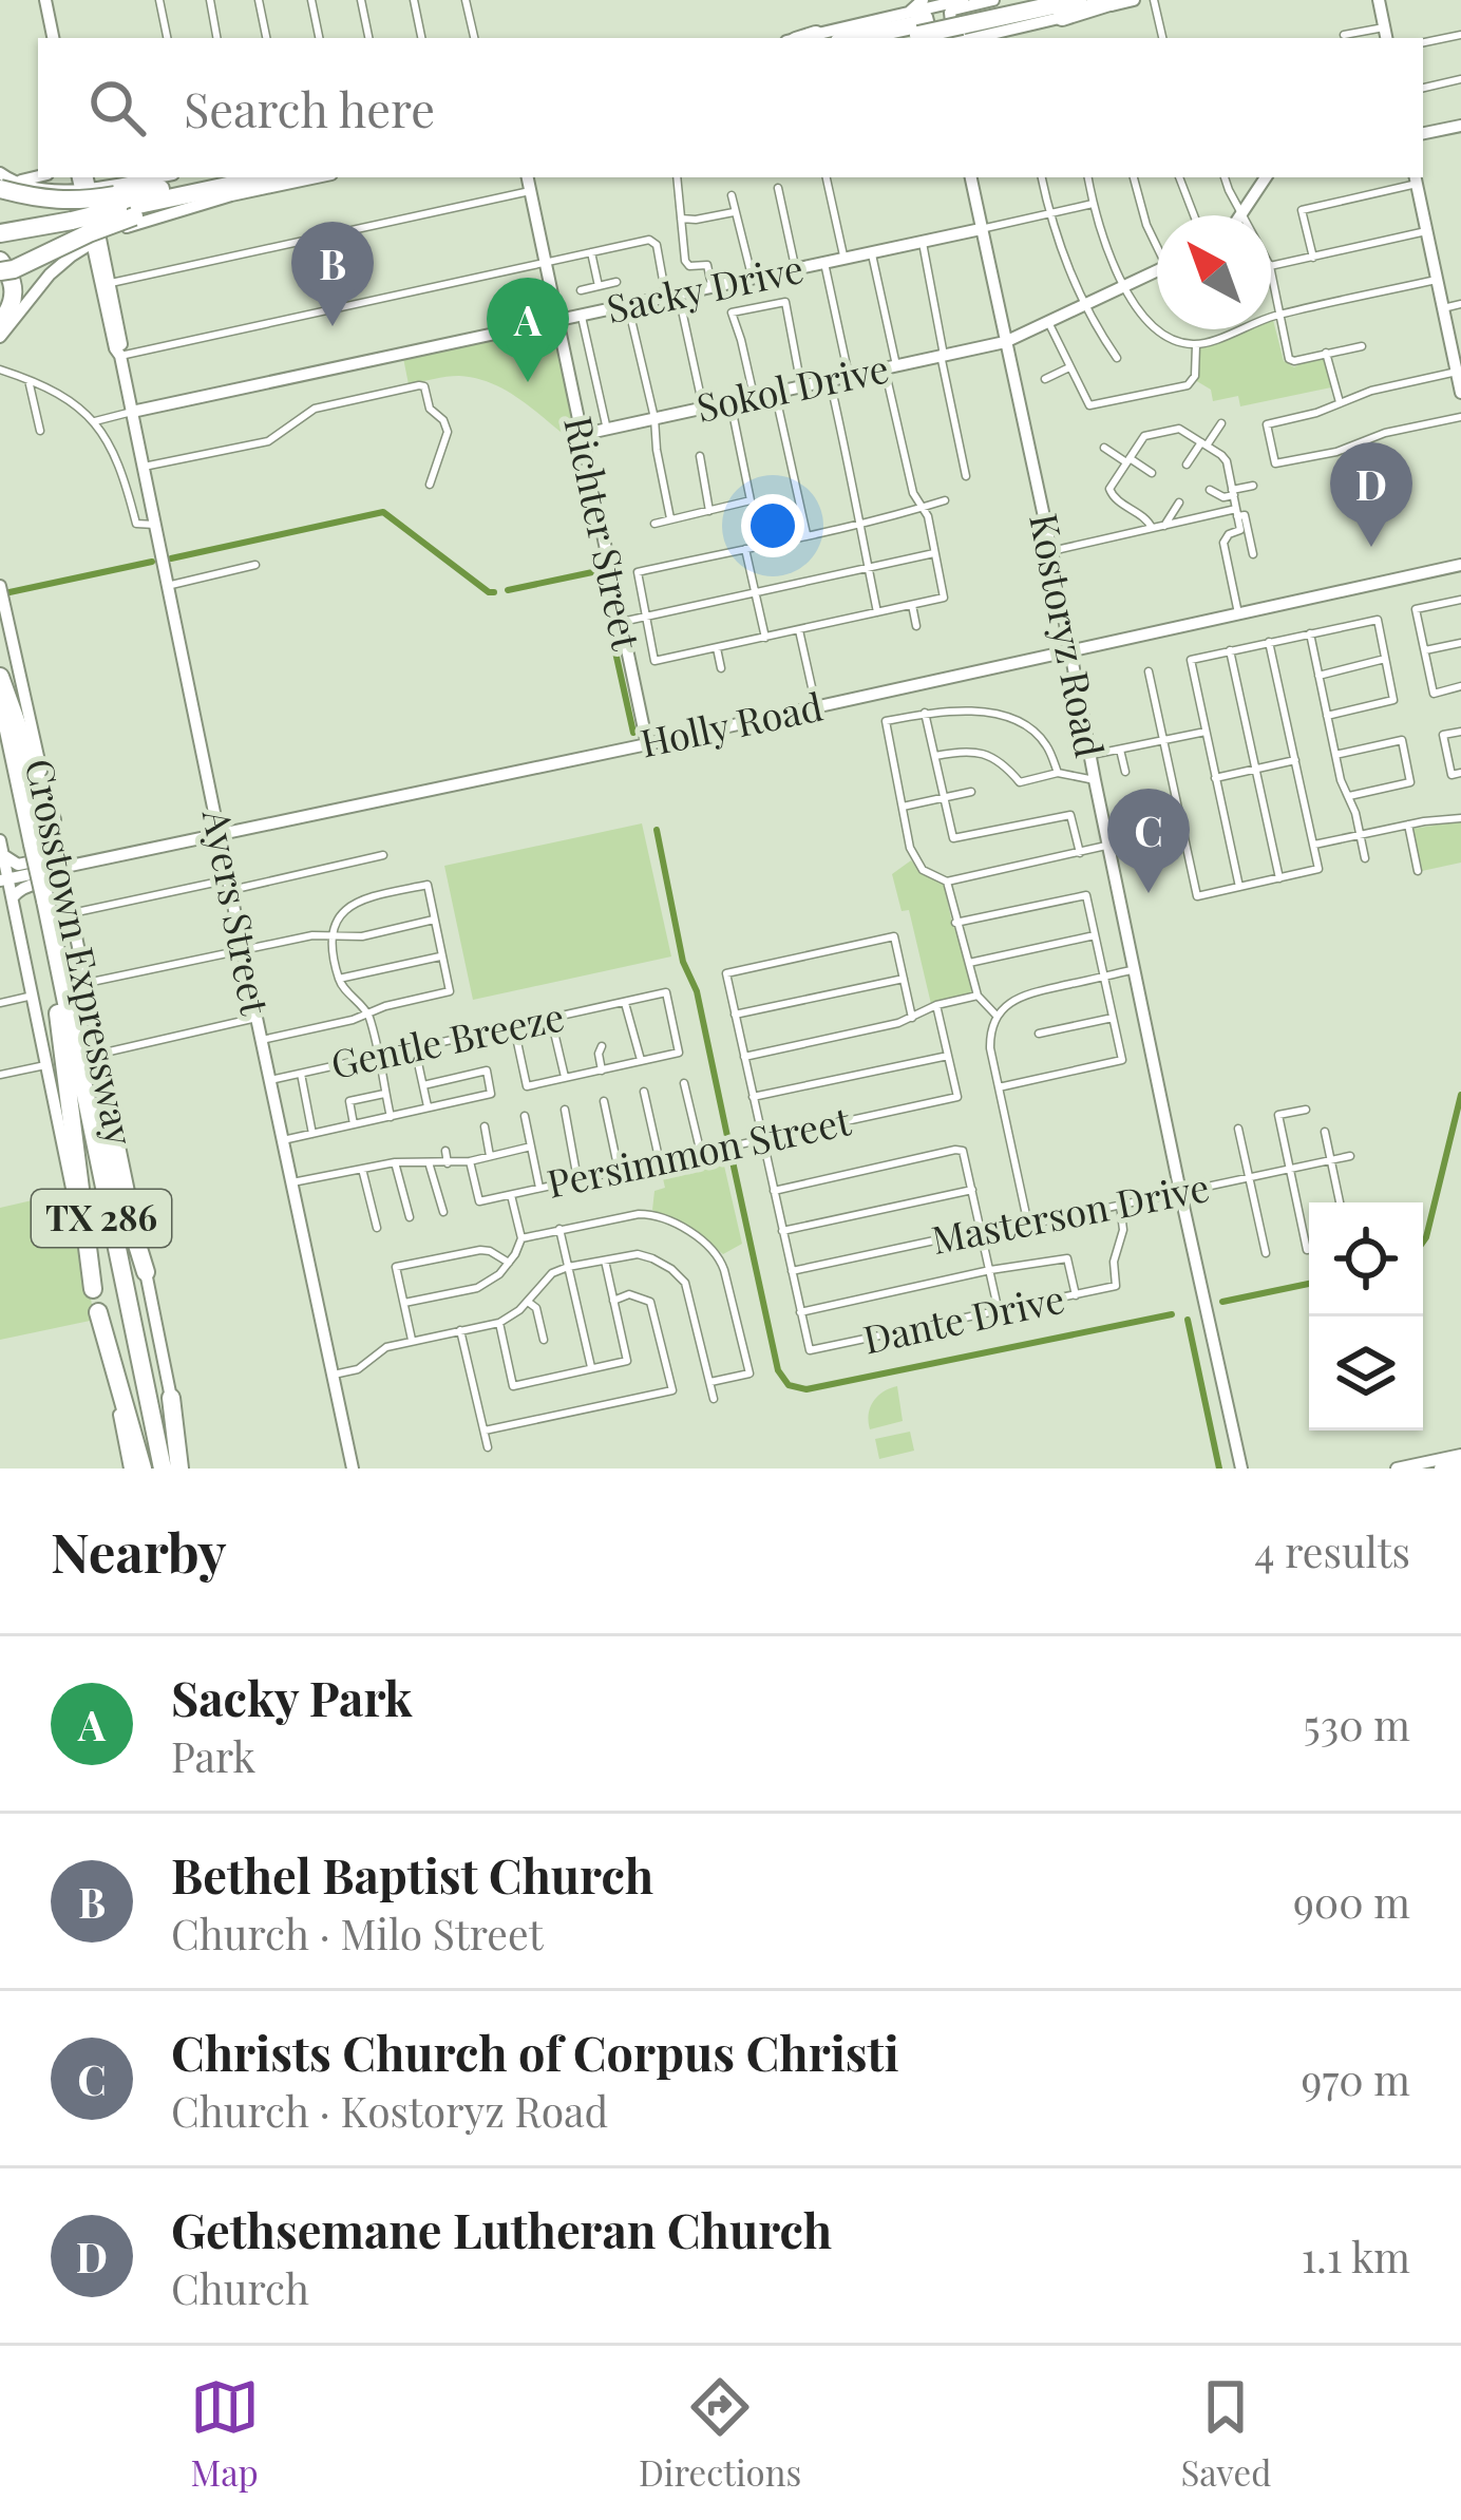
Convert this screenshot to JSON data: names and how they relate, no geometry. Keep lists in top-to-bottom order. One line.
{"streets":{"highway":["Crosstown Expressway","TX 286"],"main road":["Sacky Drive","Sokol Drive","Richter Street","Kostoryz Road","Holly Road","Ayers Street"],"street":["Gentle Breeze","Persimmon Street","Masterson Drive","Dante Drive"]},"crossings":[["Sacky Drive","Richter Street"],["Sacky Drive","Kostoryz Road"],["Sacky Drive","Ayers Street"],["Sokol Drive","Richter Street"],["Sokol Drive","Kostoryz Road"],["Richter Street","Holly Road"],["Kostoryz Road","Holly Road"],["Kostoryz Road","Masterson Drive"],["Holly Road","Ayers Street"],["Holly Road","Crosstown Expressway"],["Ayers Street","Gentle Breeze"],["Masterson Drive","Dante Drive"]],"north":"top left","page":{"search":"Search here","pins":["B","A","D","C"],"heading":["Nearby","4 results"],"list":[{"mark":"A","name":"Sacky Park","note":"Park","value":"530 m"},{"mark":"B","name":"Bethel Baptist Church","note":"Church · Milo Street","value":"900 m"},{"mark":"C","name":"Christs Church of Corpus Christi","note":"Church · Kostoryz Road","value":"970 m"},{"mark":"D","name":"Gethsemane Lutheran Church","note":"Church","value":"1.1 km"}],"nav":["Map","Directions","Saved"]}}
